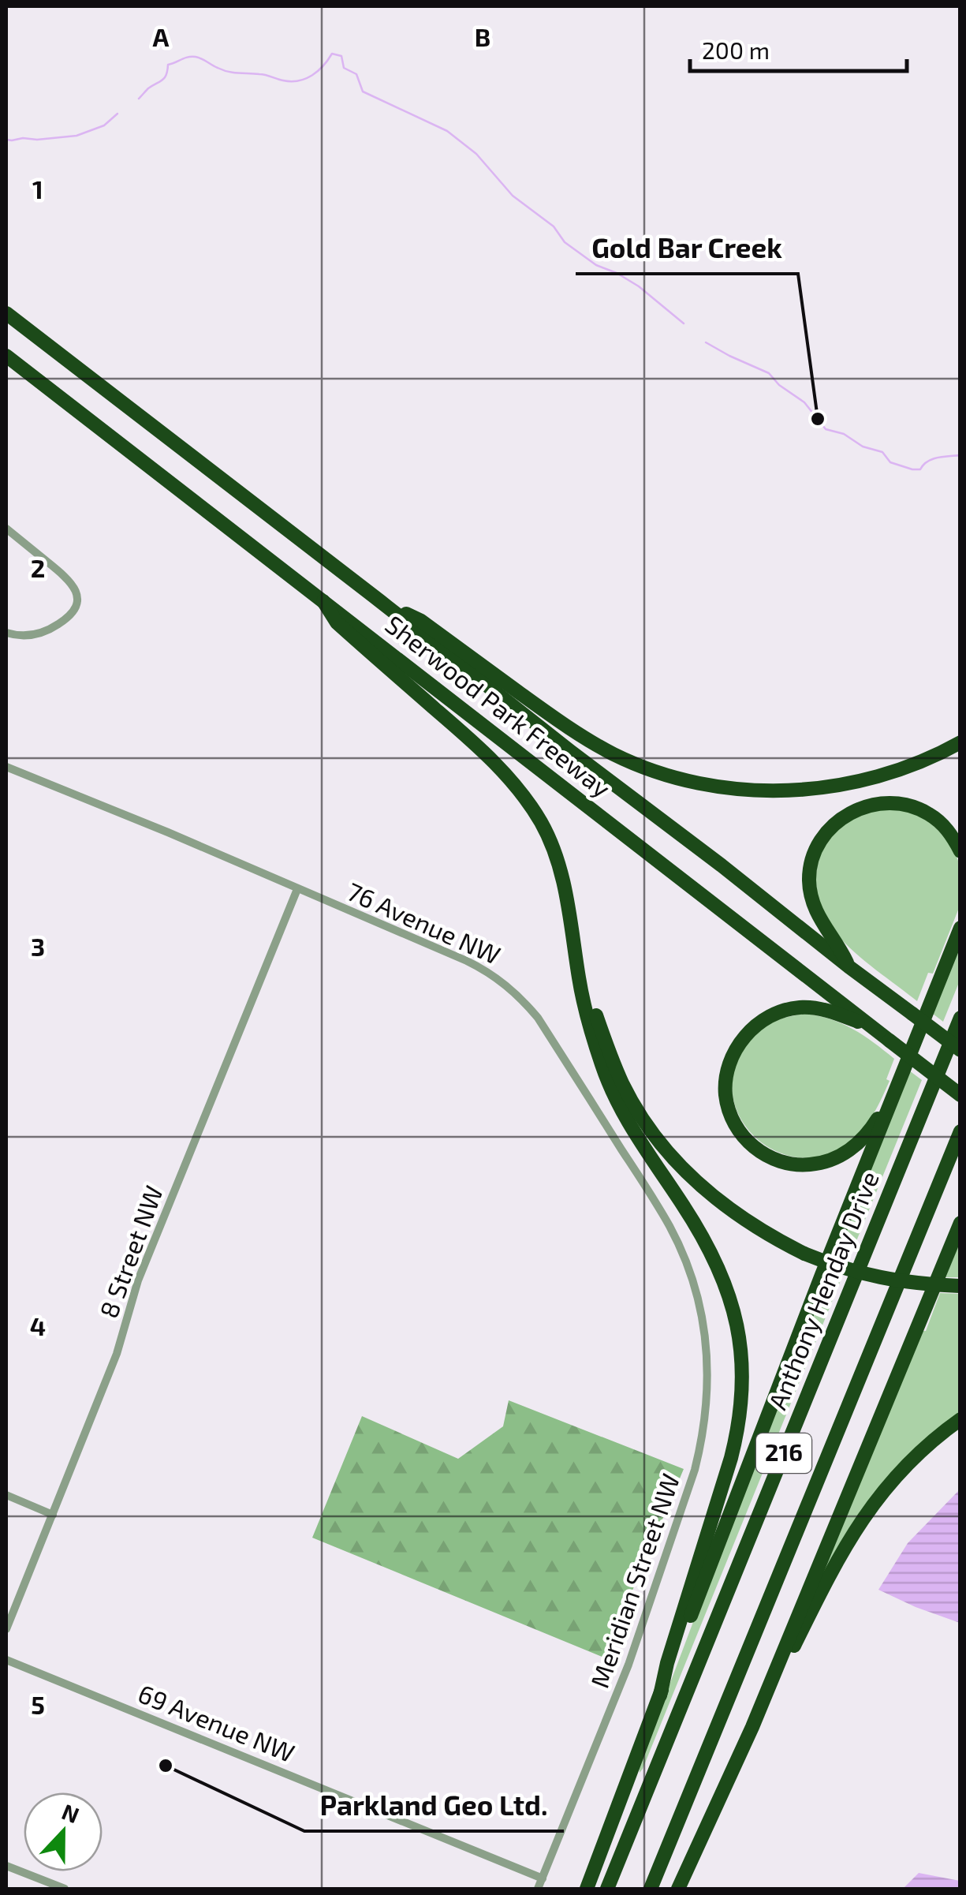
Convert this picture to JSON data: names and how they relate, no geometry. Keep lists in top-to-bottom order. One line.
{"streets":{"highway":["Sherwood Park Freeway","Anthony Henday Drive","216"],"street":["76 Avenue NW","8 Street NW","Meridian Street NW","69 Avenue NW"]},"crossings":[["76 Avenue NW","8 Street NW"],["76 Avenue NW","Meridian Street NW"],["Meridian Street NW","69 Avenue NW"]],"places":["Gold Bar Creek","Parkland Geo Ltd."],"scale_bar":"200 m","north":"top","grid":{"columns":["A","B"],"rows":["1","2","3","4","5"]}}
